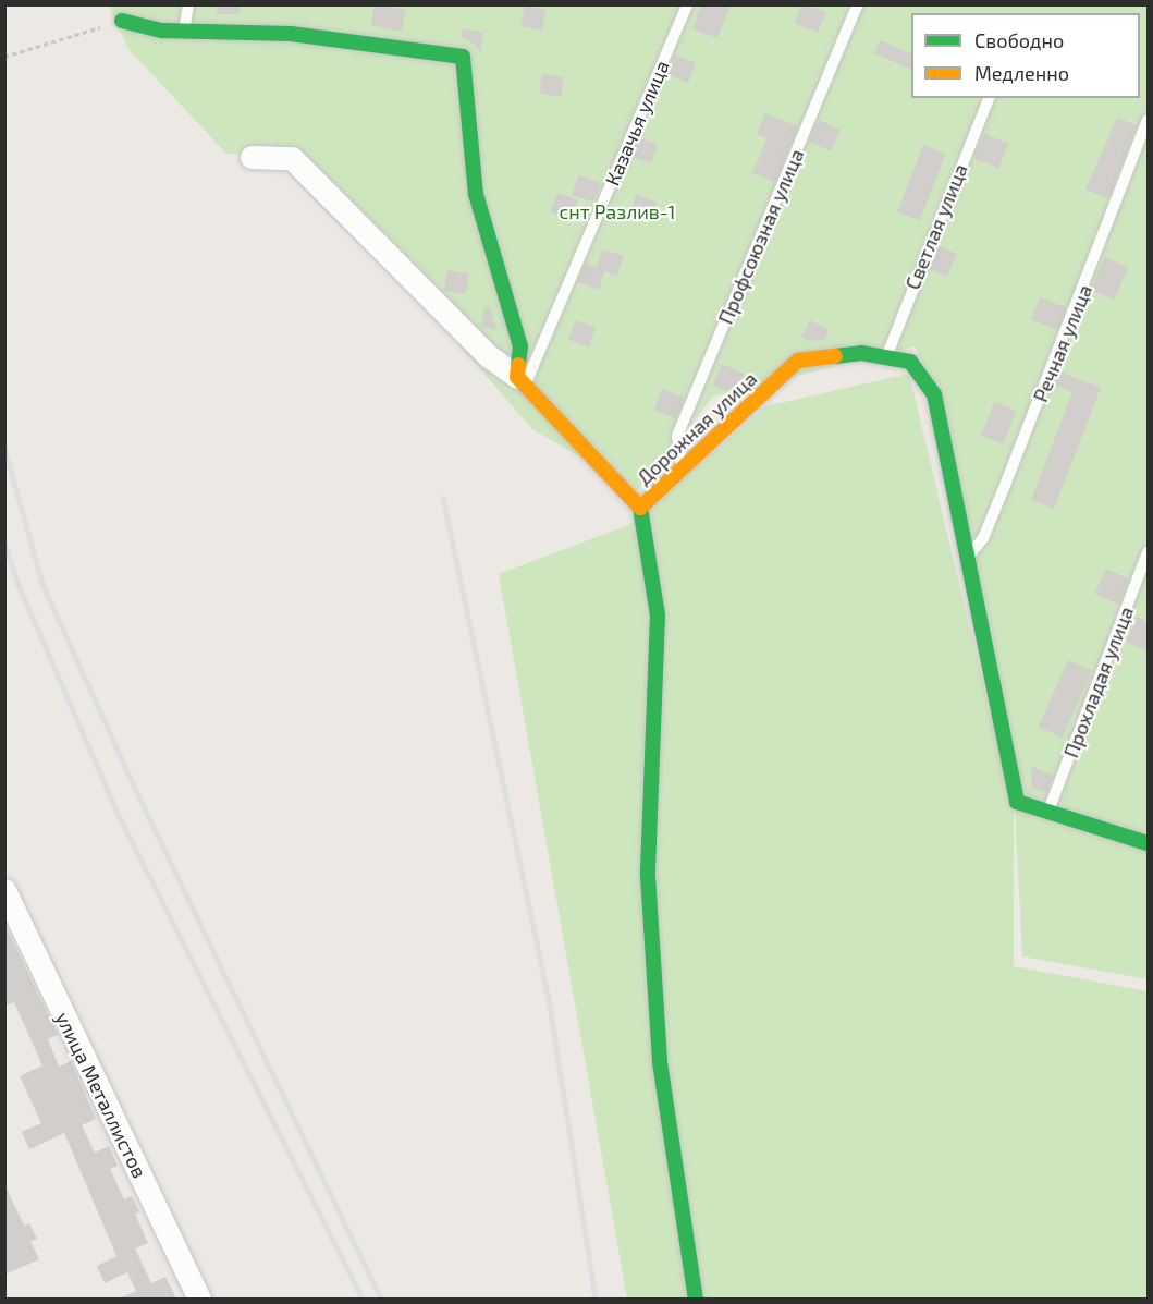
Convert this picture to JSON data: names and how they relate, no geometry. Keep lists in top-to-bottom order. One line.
{"streets":{"street":["Дорожная улица","улица Металлистов"],"lane":["Казачья улица","Светлая улица","Профсоюзная улица","Речная улица","Прохладая улица"]},"crossings":[["Казачья улица","Дорожная улица"],["Светлая улица","Дорожная улица"],["Профсоюзная улица","Дорожная улица"],["Речная улица","Дорожная улица"],["Дорожная улица","Прохладая улица"]],"parks":["снт Разлив-1"],"legend":["Свободно","Медленно"]}
